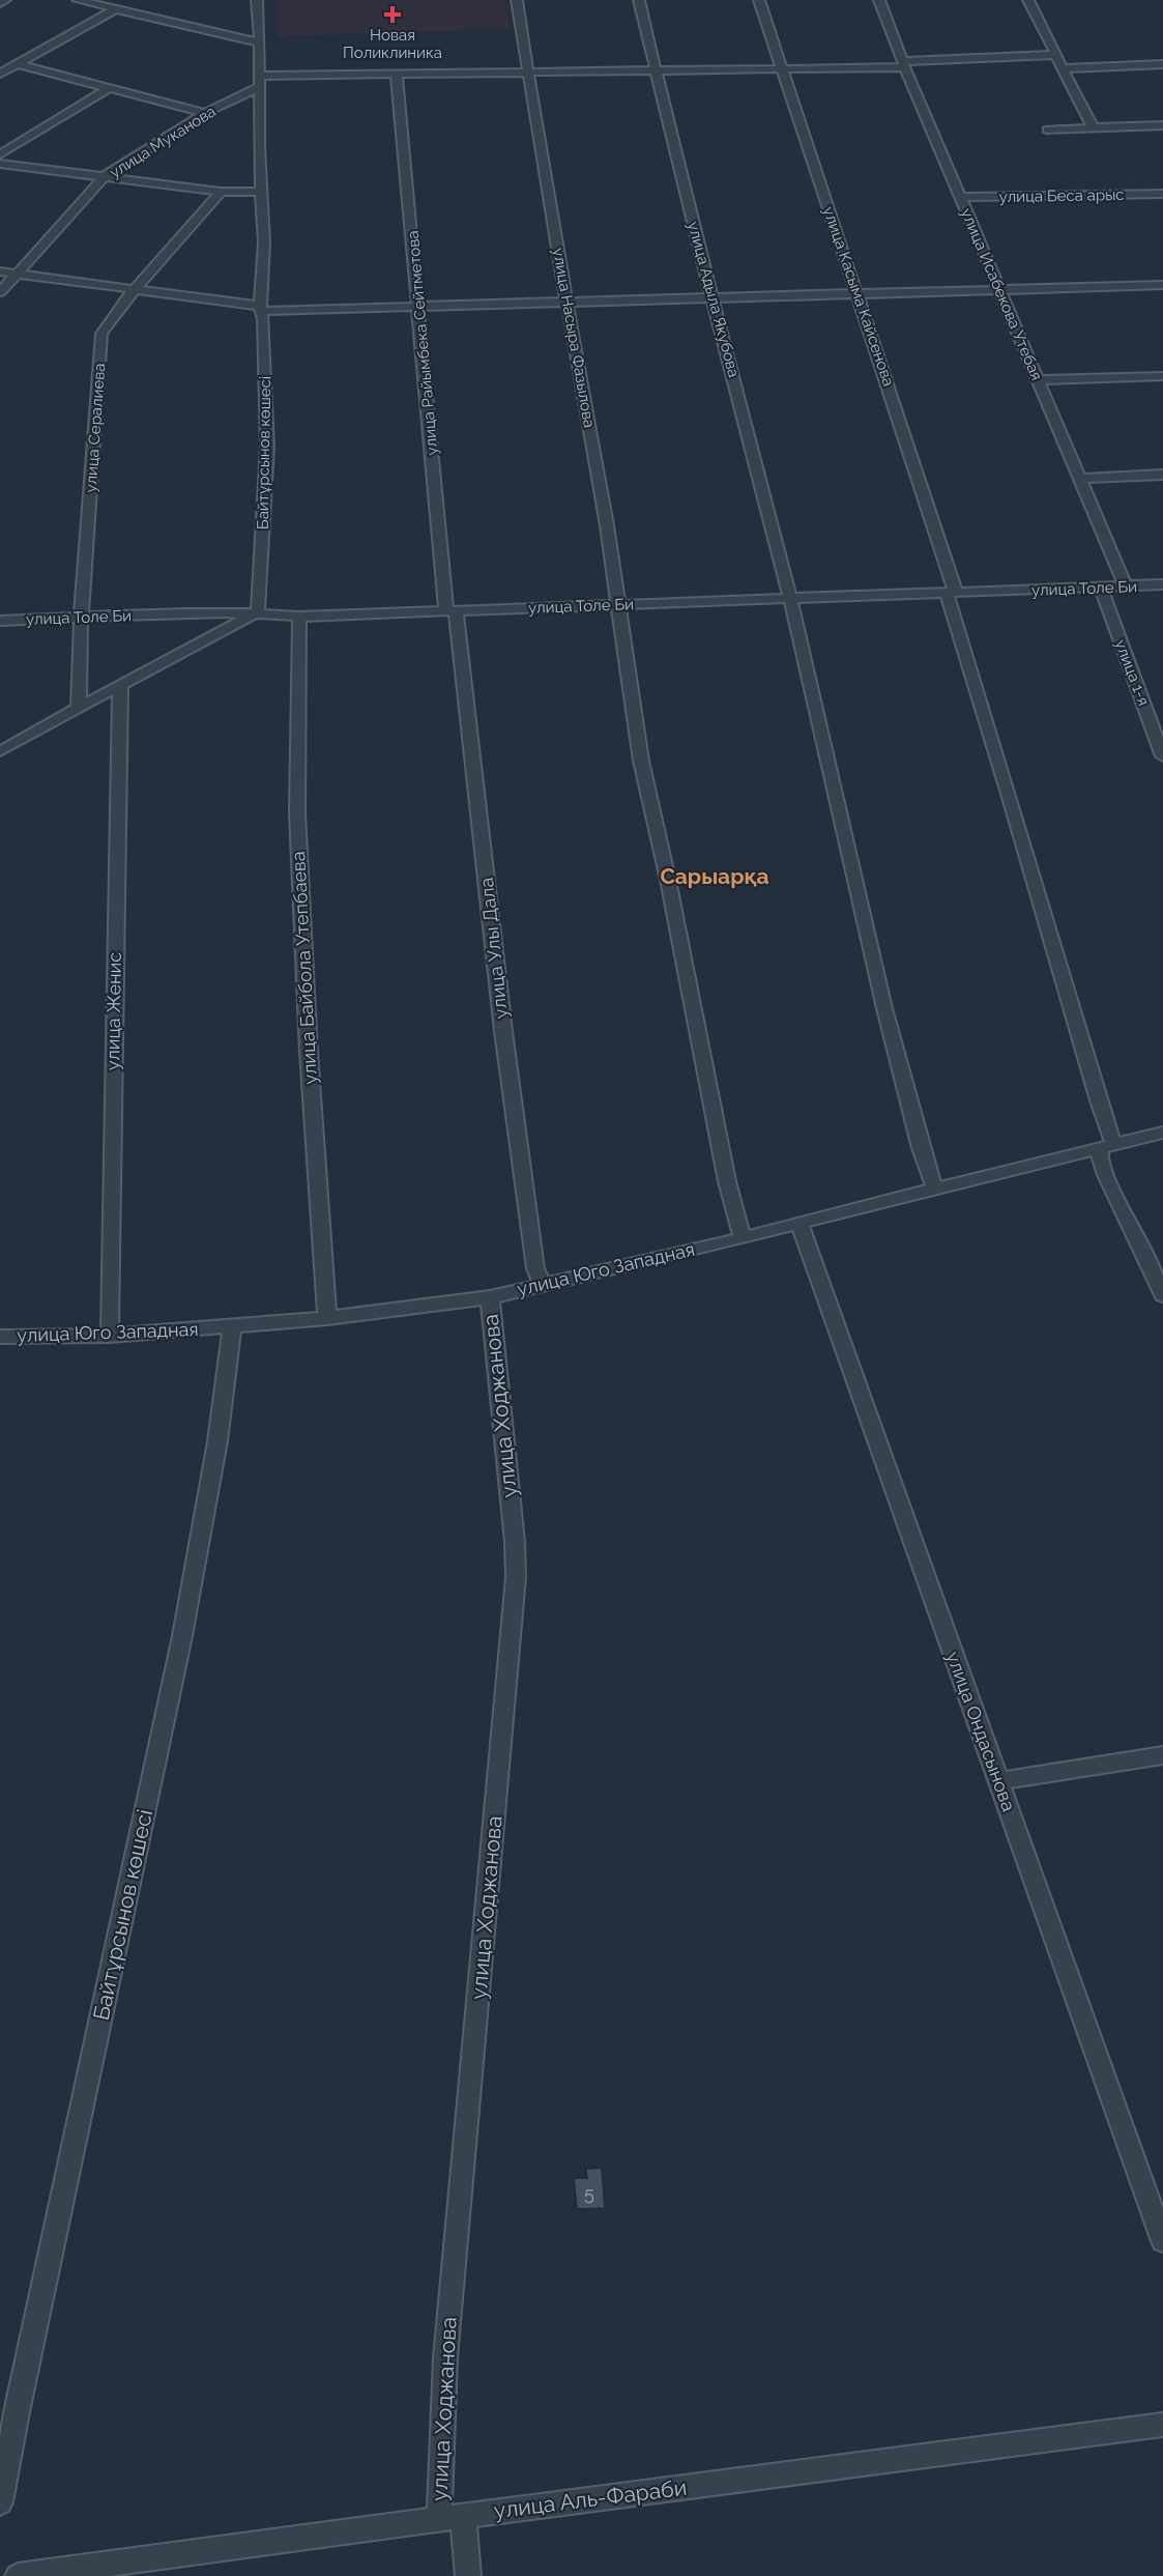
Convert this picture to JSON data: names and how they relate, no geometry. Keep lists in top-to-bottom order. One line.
{"streets":{"street":["улица Муканова","улица Беса арыс","улица Исабекова Утебая","улица Касыма Кайсенова","улица Адыла Якубова","улица Насыра Фазылова","улица Райымбека Сейтметова","улица Сералиева","Байтұрсынов көшесі","улица Толе Би","улица 1-я","улица Улы Дала","улица Байбола Утепбаева","улица Женис","улица Юго Западная","улица Ходжанова","улица Ондасынова","улица Аль-Фараби"]},"crossings":[["улица Муканова","Байтұрсынов көшесі"],["улица Беса арыс","улица Исабекова Утебая"],["улица Исабекова Утебая","улица Толе Би"],["улица Касыма Кайсенова","улица Толе Би"],["улица Касыма Кайсенова","улица Юго Западная"],["улица Адыла Якубова","улица Толе Би"],["улица Адыла Якубова","улица Юго Западная"],["улица Насыра Фазылова","улица Толе Би"],["улица Насыра Фазылова","улица Юго Западная"],["улица Райымбека Сейтметова","улица Толе Би"],["улица Райымбека Сейтметова","улица Улы Дала"],["улица Сералиева","улица Толе Би"],["Байтұрсынов көшесі","улица Толе Би"],["Байтұрсынов көшесі","улица Юго Западная"],["улица Толе Би","улица 1-я"],["улица Толе Би","улица Улы Дала"],["улица Толе Би","улица Байбола Утепбаева"],["улица Улы Дала","улица Юго Западная"],["улица Байбола Утепбаева","улица Юго Западная"],["улица Женис","улица Юго Западная"],["улица Юго Западная","улица Ходжанова"],["улица Юго Западная","улица Ондасынова"],["улица Ходжанова","улица Аль-Фараби"]],"districts":["Сарыарқа"],"places":{"health":["Новая Поликлиника"]},"house_numbers":["5"]}
